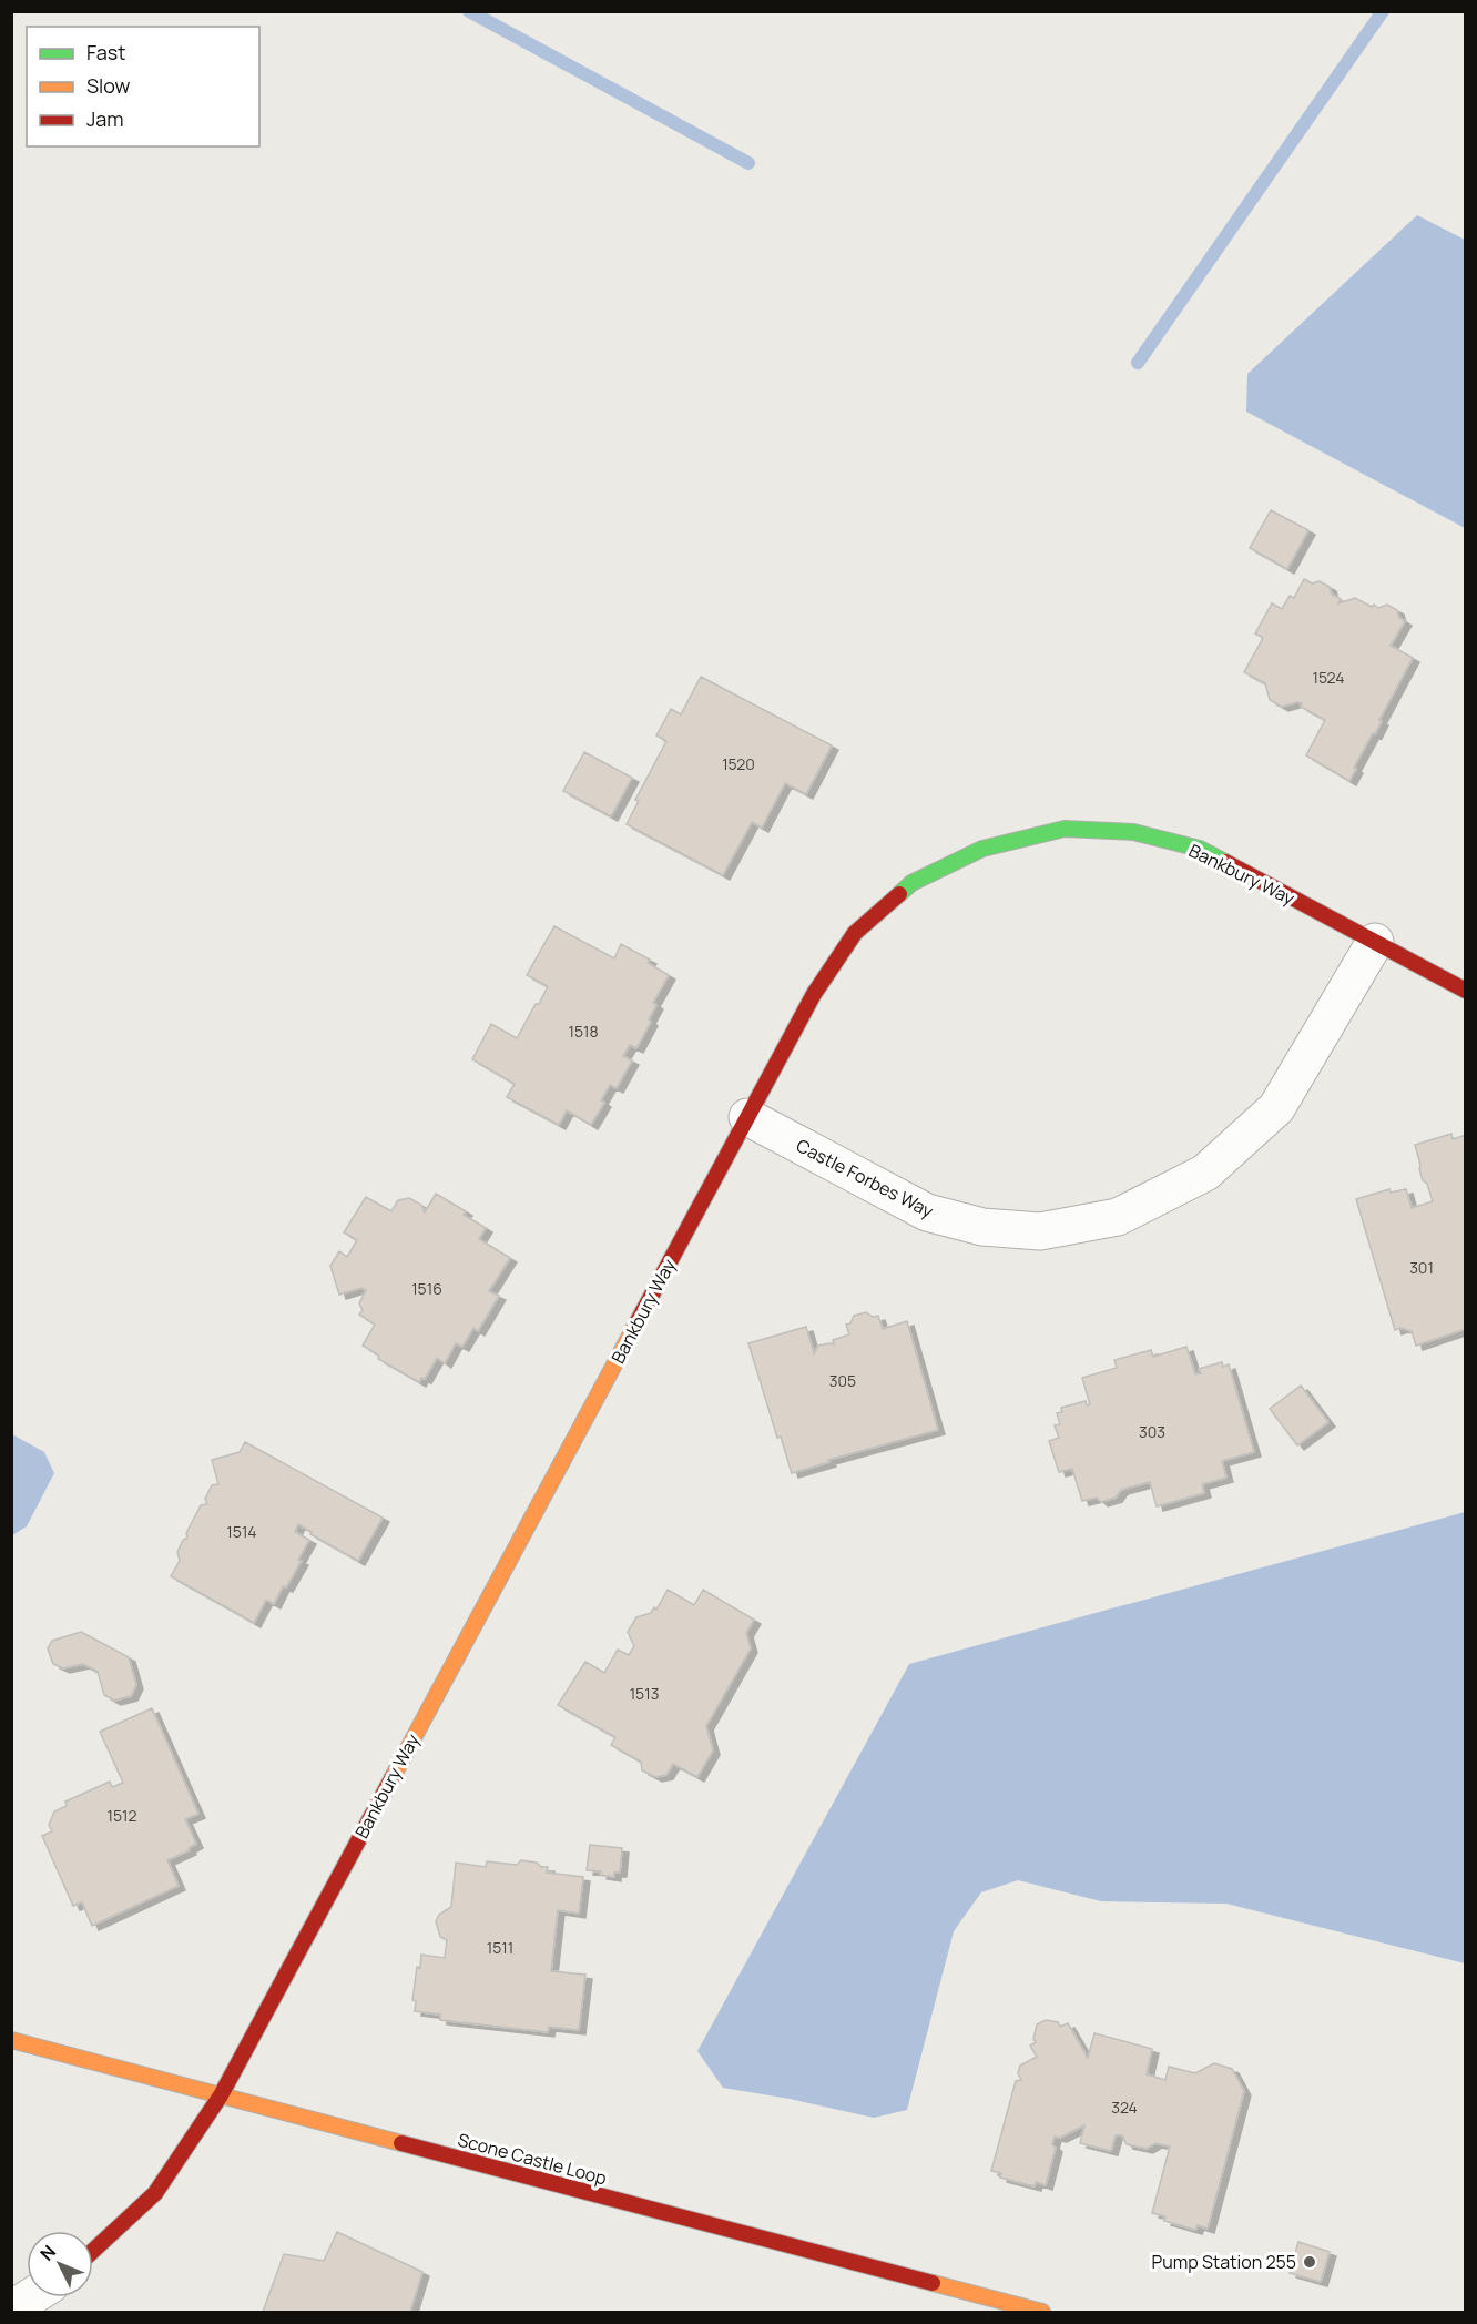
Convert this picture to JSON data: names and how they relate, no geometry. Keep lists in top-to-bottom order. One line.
{"streets":{"street":["Bankbury Way","Castle Forbes Way","Scone Castle Loop"]},"crossings":[["Bankbury Way","Castle Forbes Way"],["Bankbury Way","Scone Castle Loop"]],"places":["Pump Station 255"],"house_numbers":["1524","1520","1518","301","1516","305","303","1514","1513","1512","1511","324"],"legend":["Fast","Slow","Jam"],"north":"top left"}
